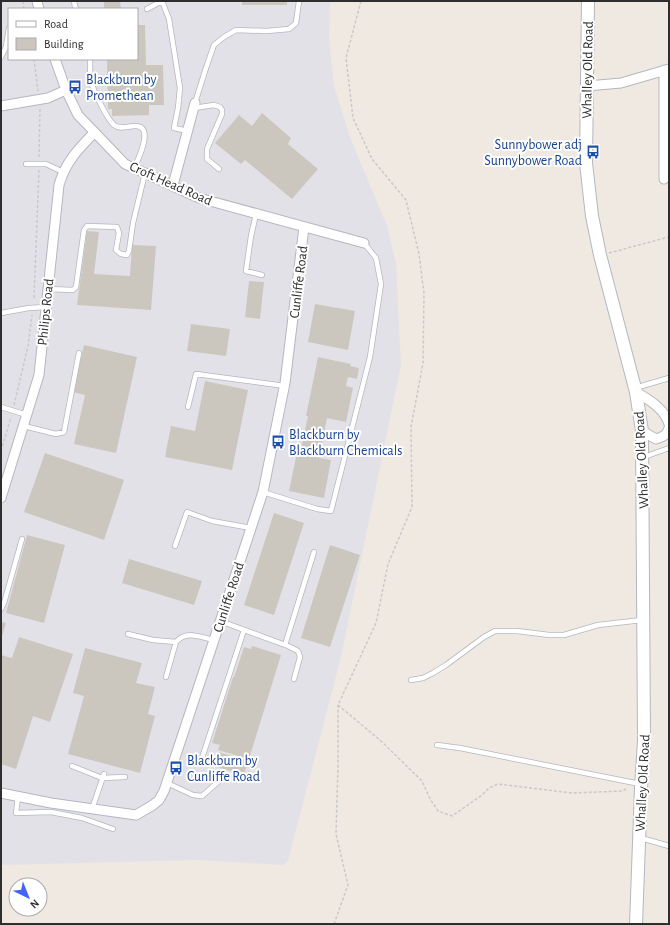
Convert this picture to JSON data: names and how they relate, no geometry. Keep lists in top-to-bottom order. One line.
{"streets":{"street":["Whalley Old Road","Croft Head Road","Cunliffe Road","Philips Road"]},"crossings":[["Croft Head Road","Cunliffe Road"],["Croft Head Road","Philips Road"]],"places":{"bus stop":["Blackburn by Promethean","Sunnybower adj Sunnybower Road","Blackburn by Blackburn Chemicals","Blackburn by Cunliffe Road"]},"legend":["Road","Building"],"north":"bottom right"}
